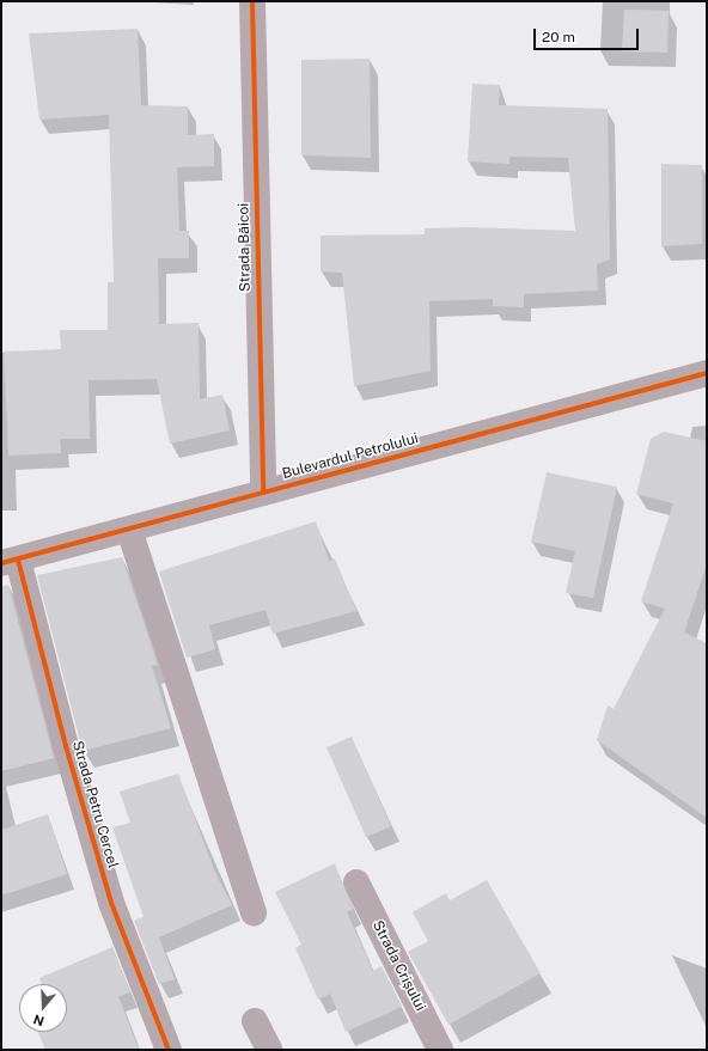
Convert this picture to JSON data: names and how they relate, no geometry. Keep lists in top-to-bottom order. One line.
{"streets":{"street":["Strada Băicoi","Bulevardul Petrolului","Strada Petru Cercel","Strada Crișului"]},"crossings":[["Strada Băicoi","Bulevardul Petrolului"],["Bulevardul Petrolului","Strada Petru Cercel"]],"scale_bar":"20 m","north":"bottom"}
